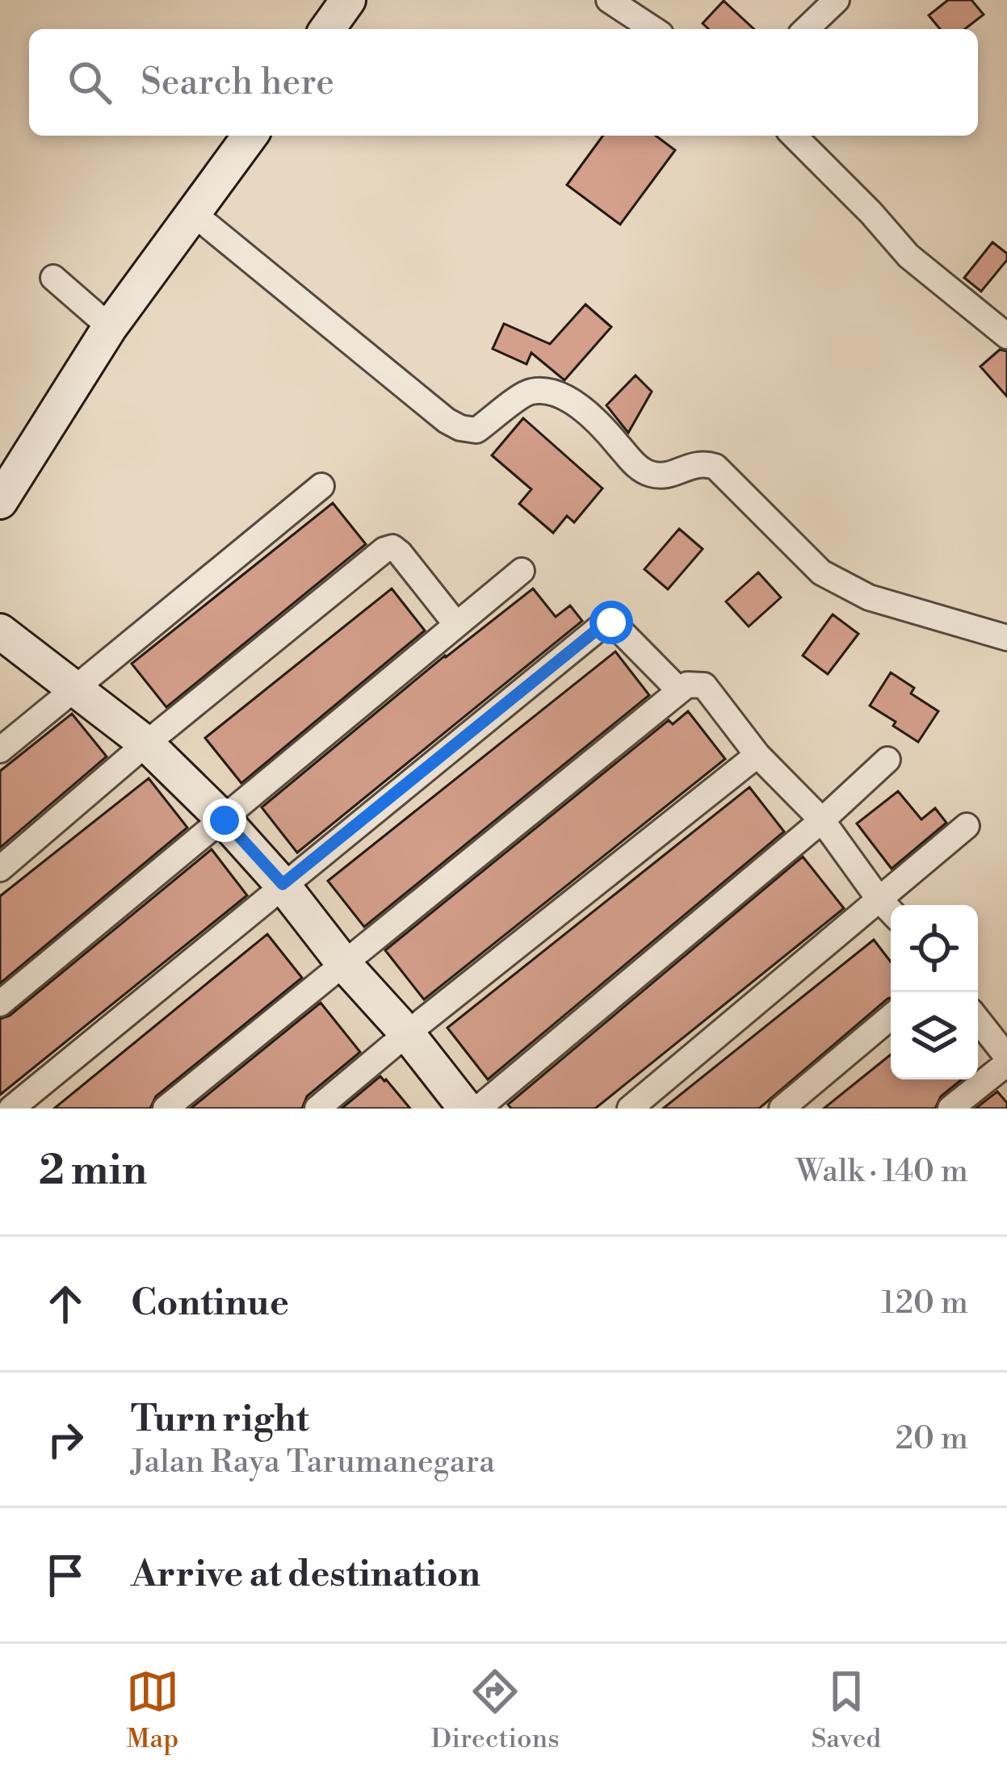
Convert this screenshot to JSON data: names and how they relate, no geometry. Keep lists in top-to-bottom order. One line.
{"page":{"search":"Search here","heading":["2 min","Walk · 140 m"],"list":[["Continue","120 m"],["Turn right","Jalan Raya Tarumanegara","20 m"],"Arrive at destination"],"nav":["Map","Directions","Saved"]}}
